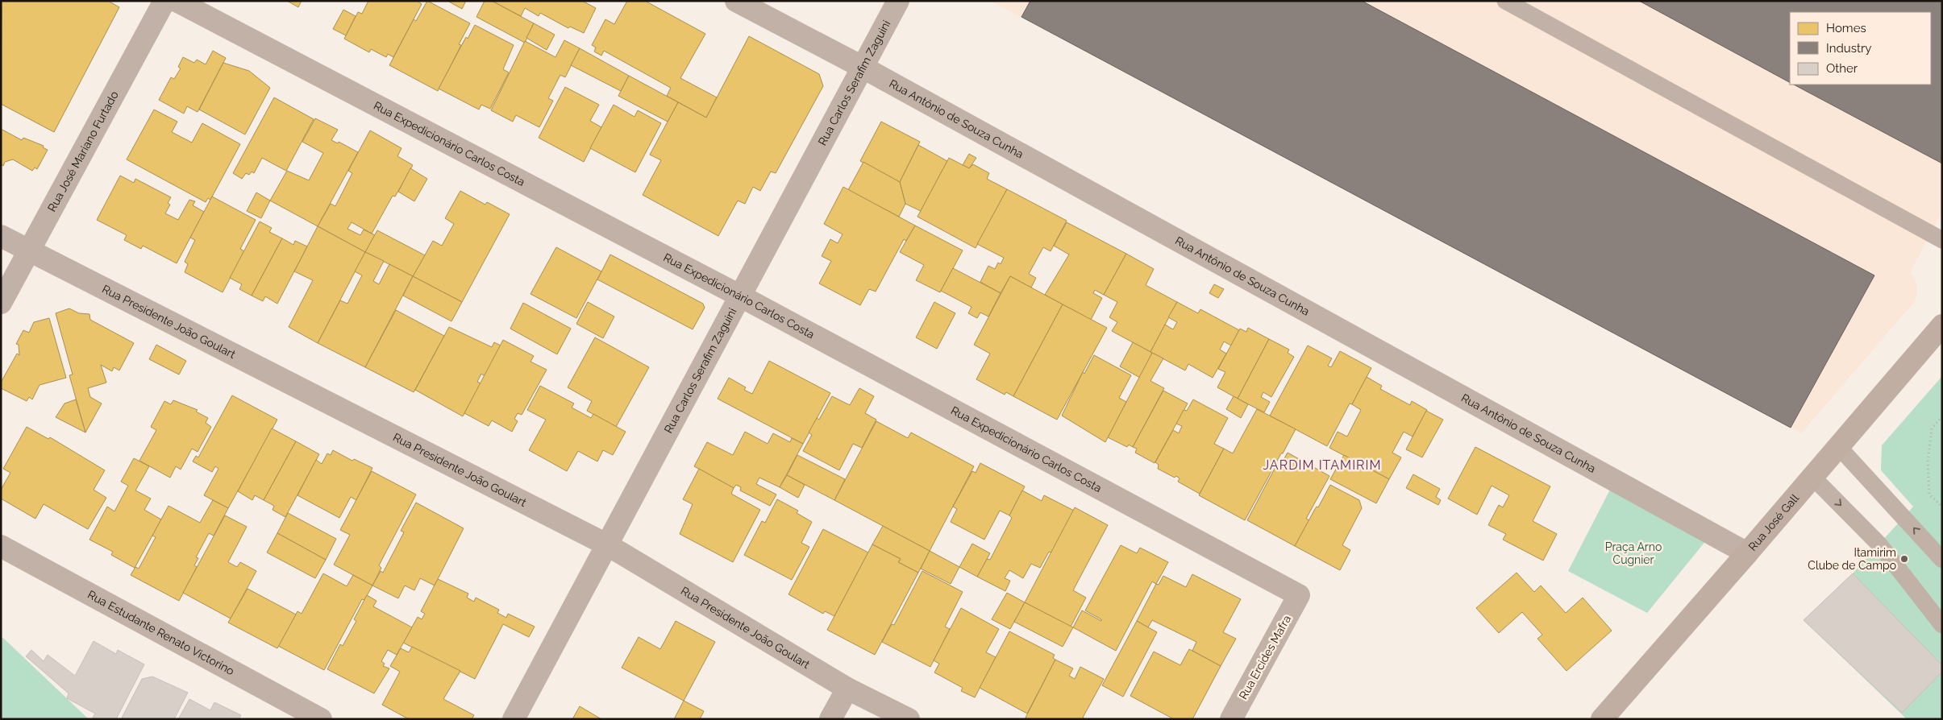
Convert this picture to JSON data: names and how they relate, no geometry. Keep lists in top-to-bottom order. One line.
{"streets":{"main road":["Rua José Gall"],"street":["Rua Carlos Serafim Zaguini","Rua Antônio de Souza Cunha","Rua Expedicionário Carlos Costa","Rua José Mariano Furtado","Rua Presidente João Goulart","Rua Estudante Renato Victorino","Rua Ercides Mafra"]},"crossings":[["Rua Carlos Serafim Zaguini","Rua Antônio de Souza Cunha"],["Rua Carlos Serafim Zaguini","Rua Expedicionário Carlos Costa"],["Rua Carlos Serafim Zaguini","Rua Presidente João Goulart"],["Rua Antônio de Souza Cunha","Rua José Gall"],["Rua Expedicionário Carlos Costa","Rua Ercides Mafra"],["Rua José Mariano Furtado","Rua Presidente João Goulart"]],"districts":["JARDIM ITAMIRIM"],"parks":["Praça Arno Cugnier"],"places":["Itamirim Clube de Campo"],"legend":["Homes","Industry","Other"]}
